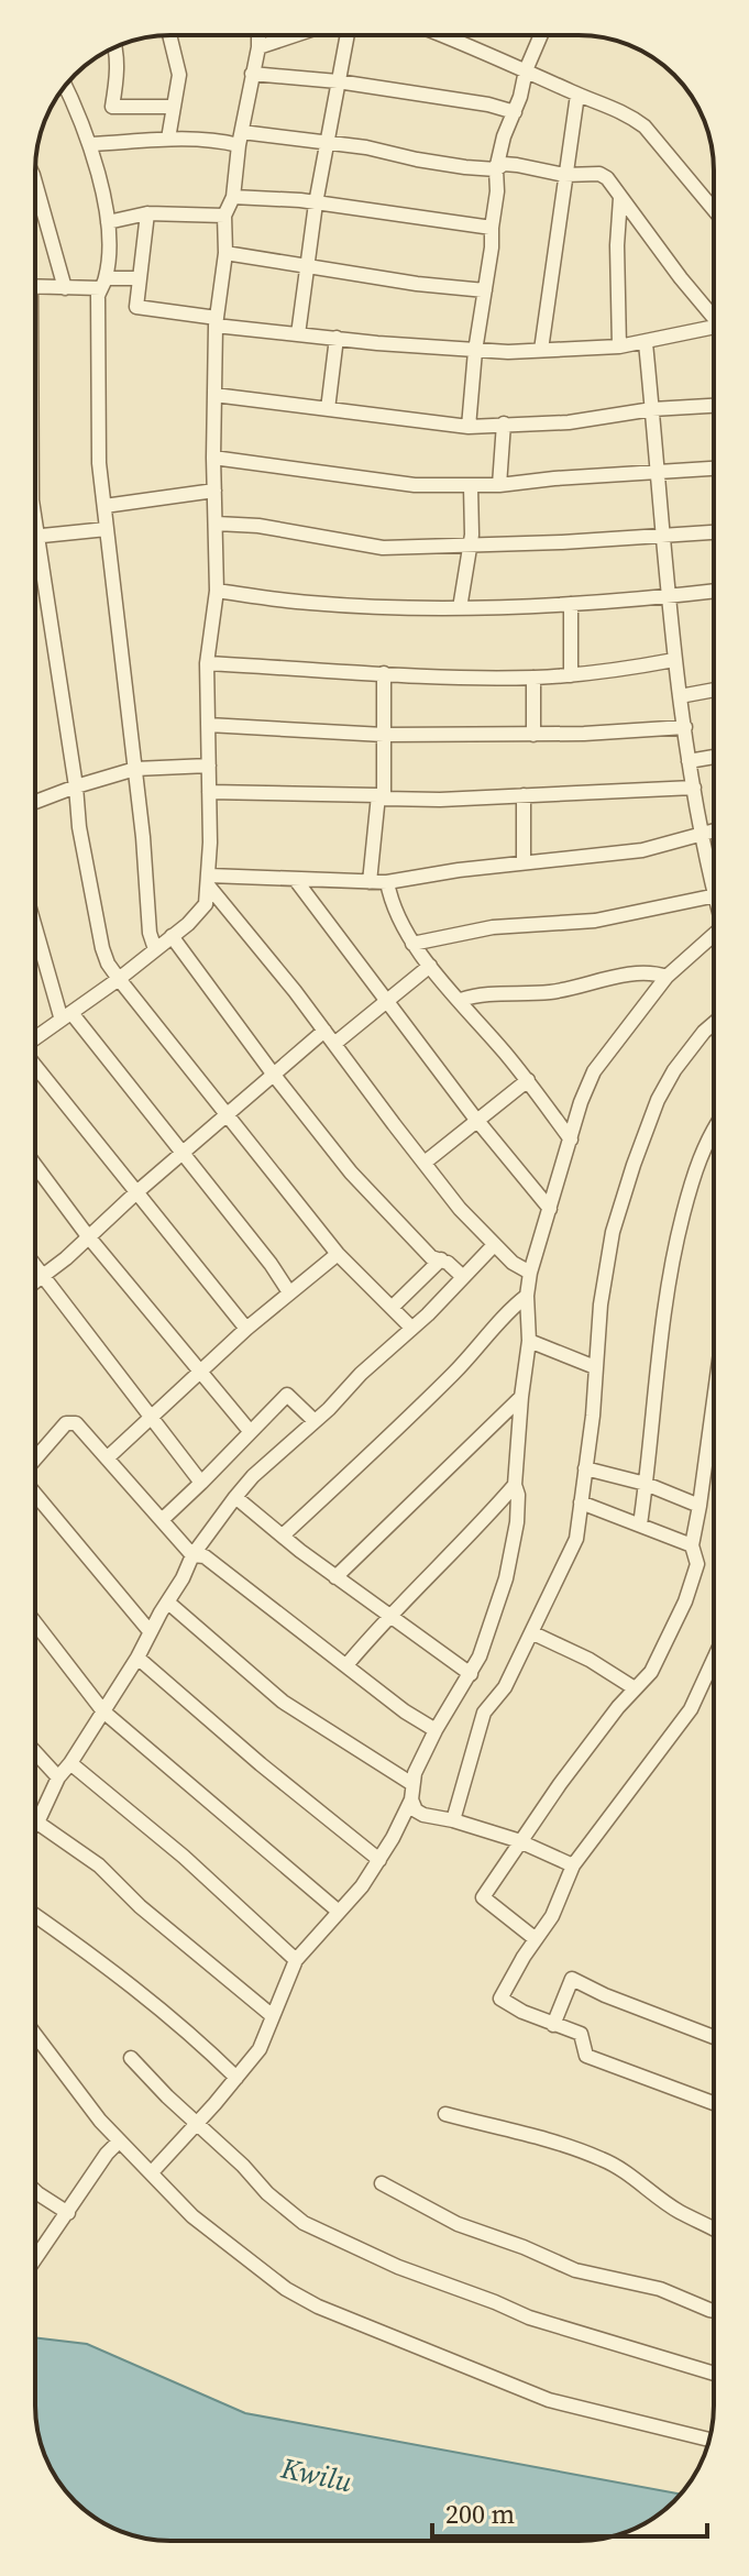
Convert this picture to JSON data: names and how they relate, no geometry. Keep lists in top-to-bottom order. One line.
{"water":["Kwilu"],"scale_bar":"200 m"}
